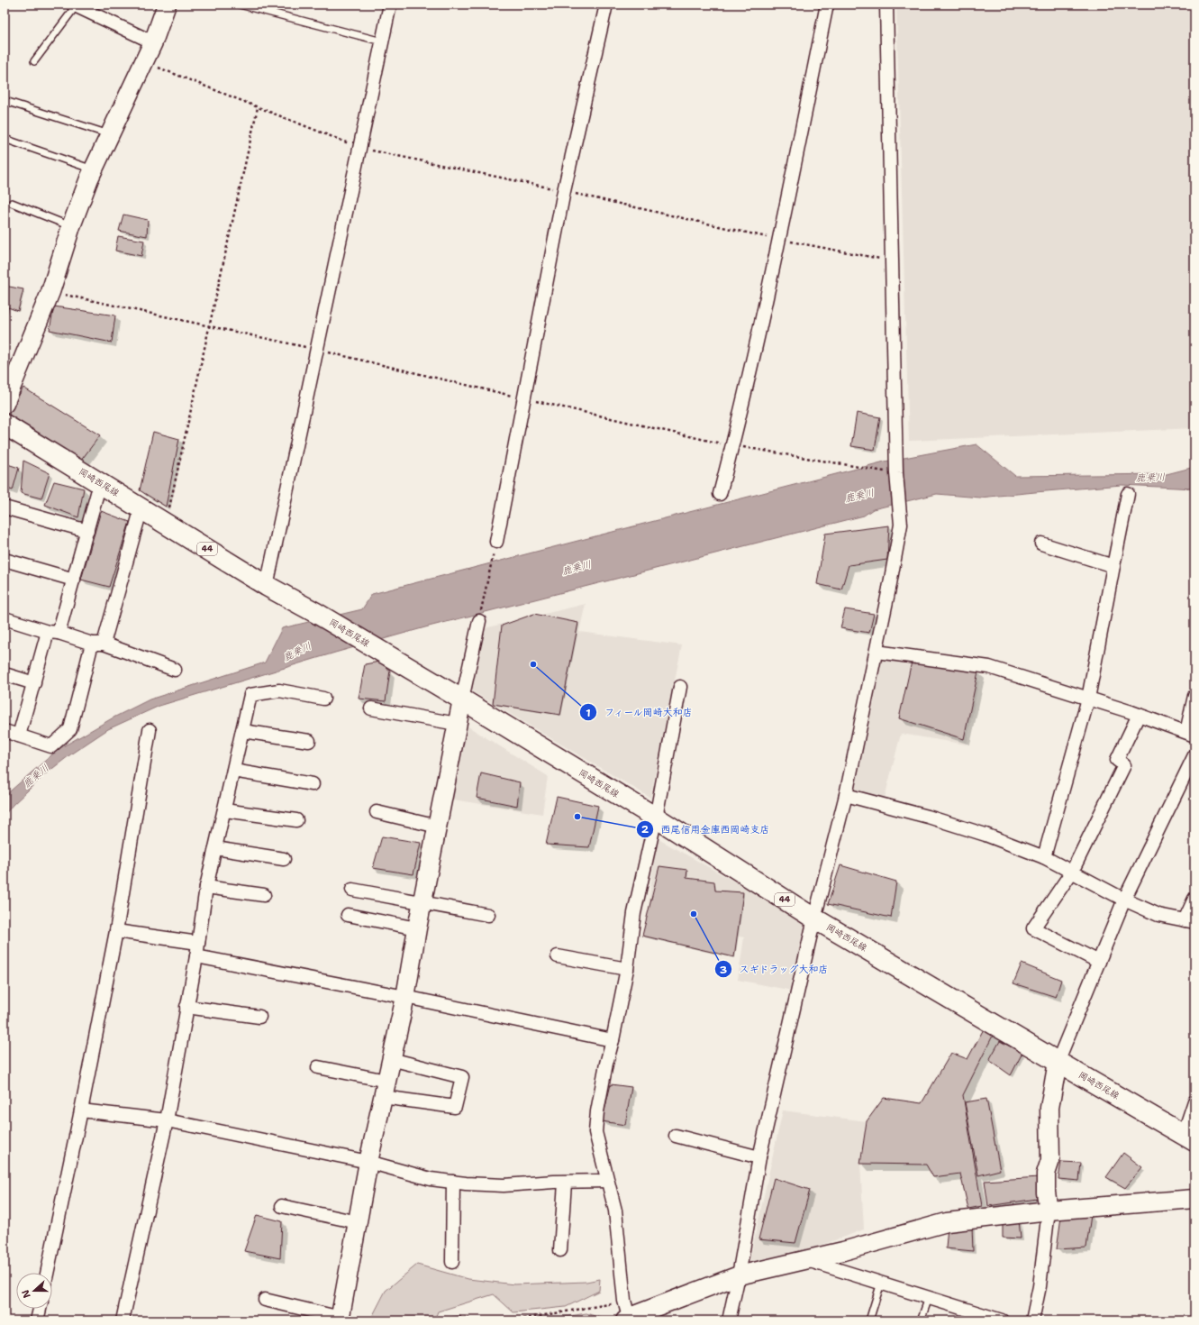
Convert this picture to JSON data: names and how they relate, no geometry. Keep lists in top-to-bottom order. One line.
{"streets":{"main road":["岡崎西尾線","44"]},"water":["鹿乗川"],"places":["フィール岡崎大和店","西尾信用金庫西岡崎支店","スギドラッグ大和店"],"north":"left"}
